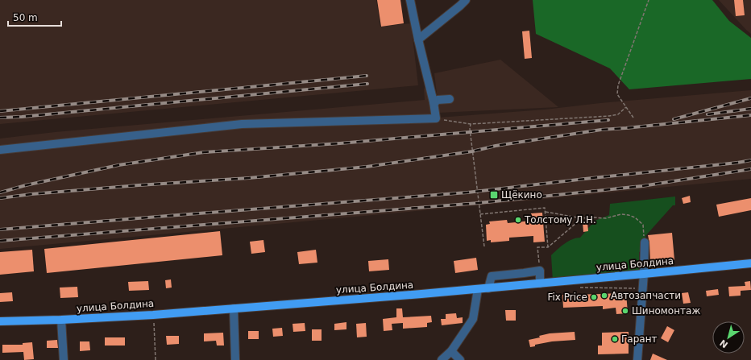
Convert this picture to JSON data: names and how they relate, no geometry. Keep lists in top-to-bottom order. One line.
{"streets":{"main road":["улица Болдина"]},"places":{"transit":["Щёкино"],"other":["Толстому Л.Н.","Автозапчасти","Fix Price","Шиномонтаж","Гарант"]},"scale_bar":"50 m","north":"bottom left"}
